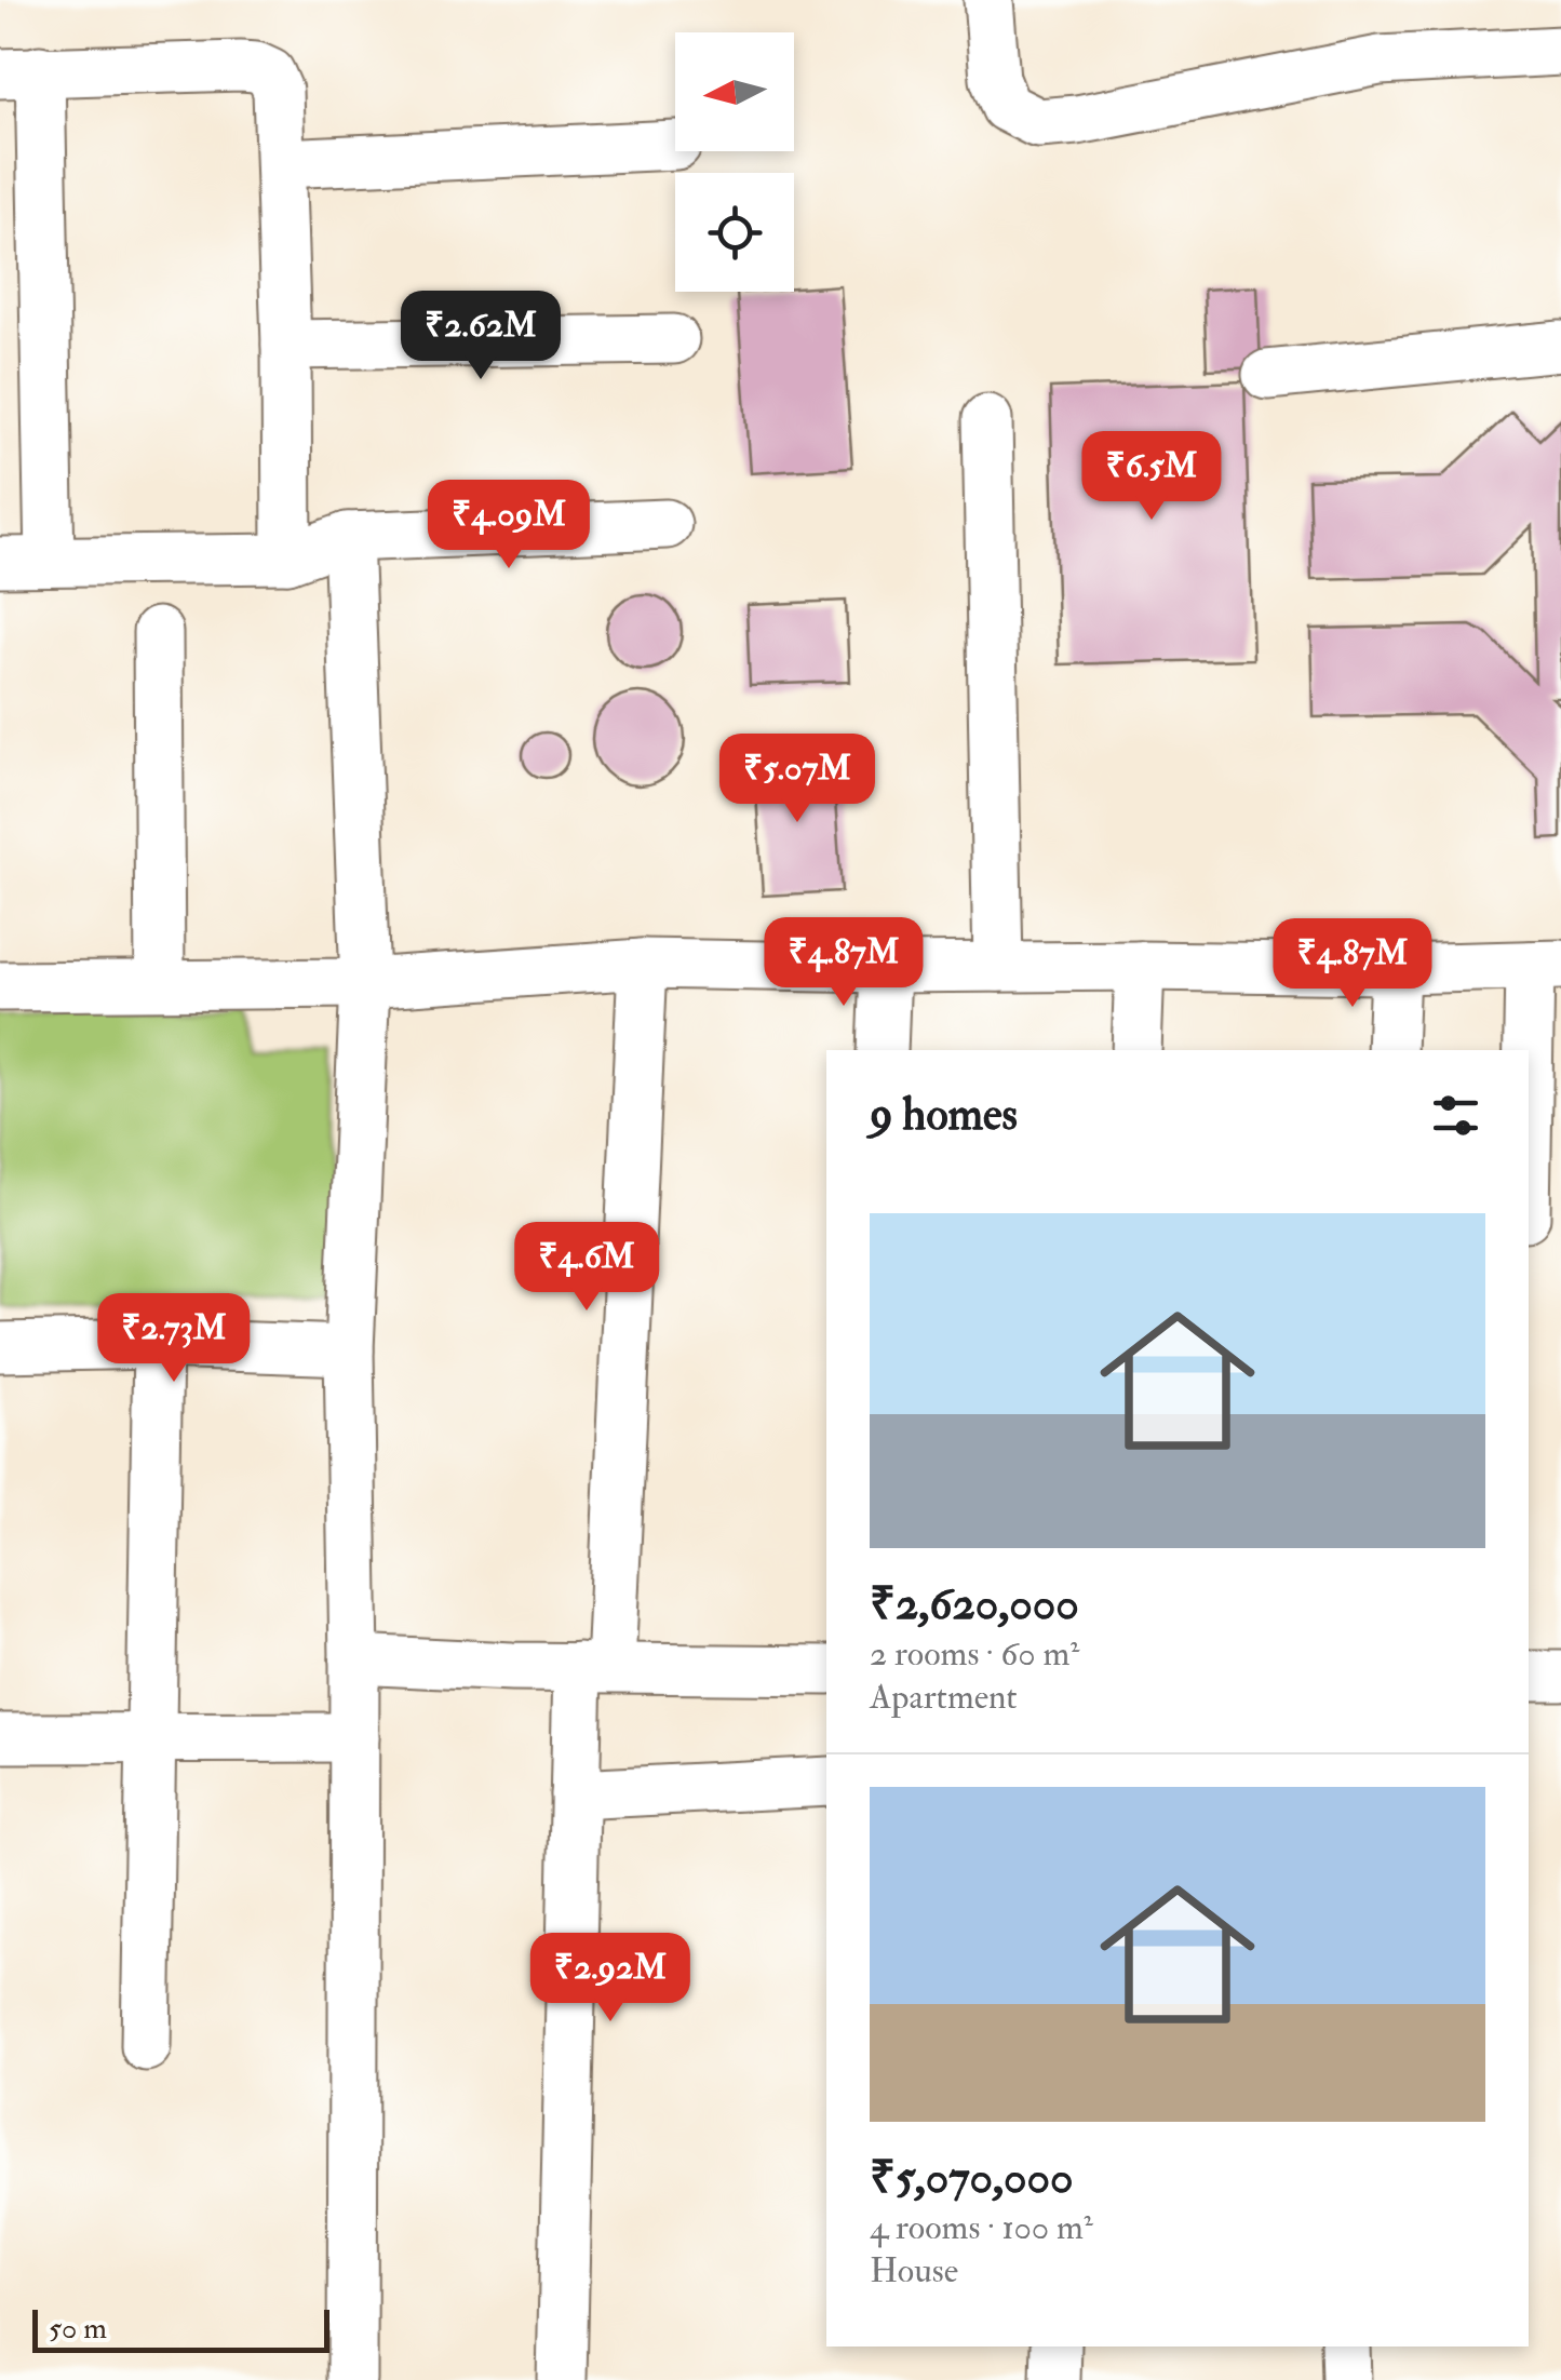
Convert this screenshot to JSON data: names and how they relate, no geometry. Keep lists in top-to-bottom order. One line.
{"scale_bar":"50 m","north":"left","page":{"price":["₹2.62M","₹6.5M","₹4.09M","₹5.07M","₹4.87M","₹4.87M","₹4.6M","₹2.73M","₹2.92M"],"heading":"9 homes","list":[{"name":"₹2,620,000","note":"2 rooms · 60 m² · Apartment"},{"name":"₹5,070,000","note":"4 rooms · 100 m² · House"}],"scale":"50 m"}}
